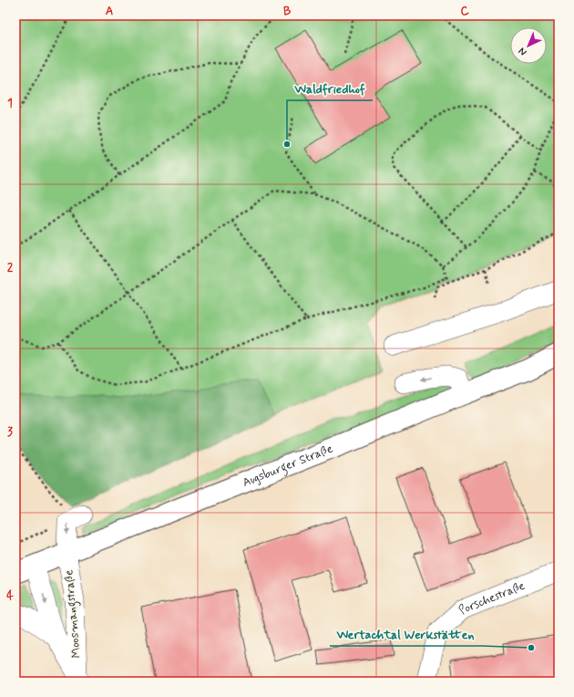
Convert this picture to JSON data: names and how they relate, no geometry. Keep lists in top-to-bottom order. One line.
{"streets":{"main road":["Augsburger Straße"],"street":["Porschestraße","Moosmangstraße"]},"crossings":[["Augsburger Straße","Moosmangstraße"]],"places":["Waldfriedhof","Wertachtal Werkstätten"],"north":"bottom left","grid":{"columns":["A","B","C"],"rows":["1","2","3","4"]}}
